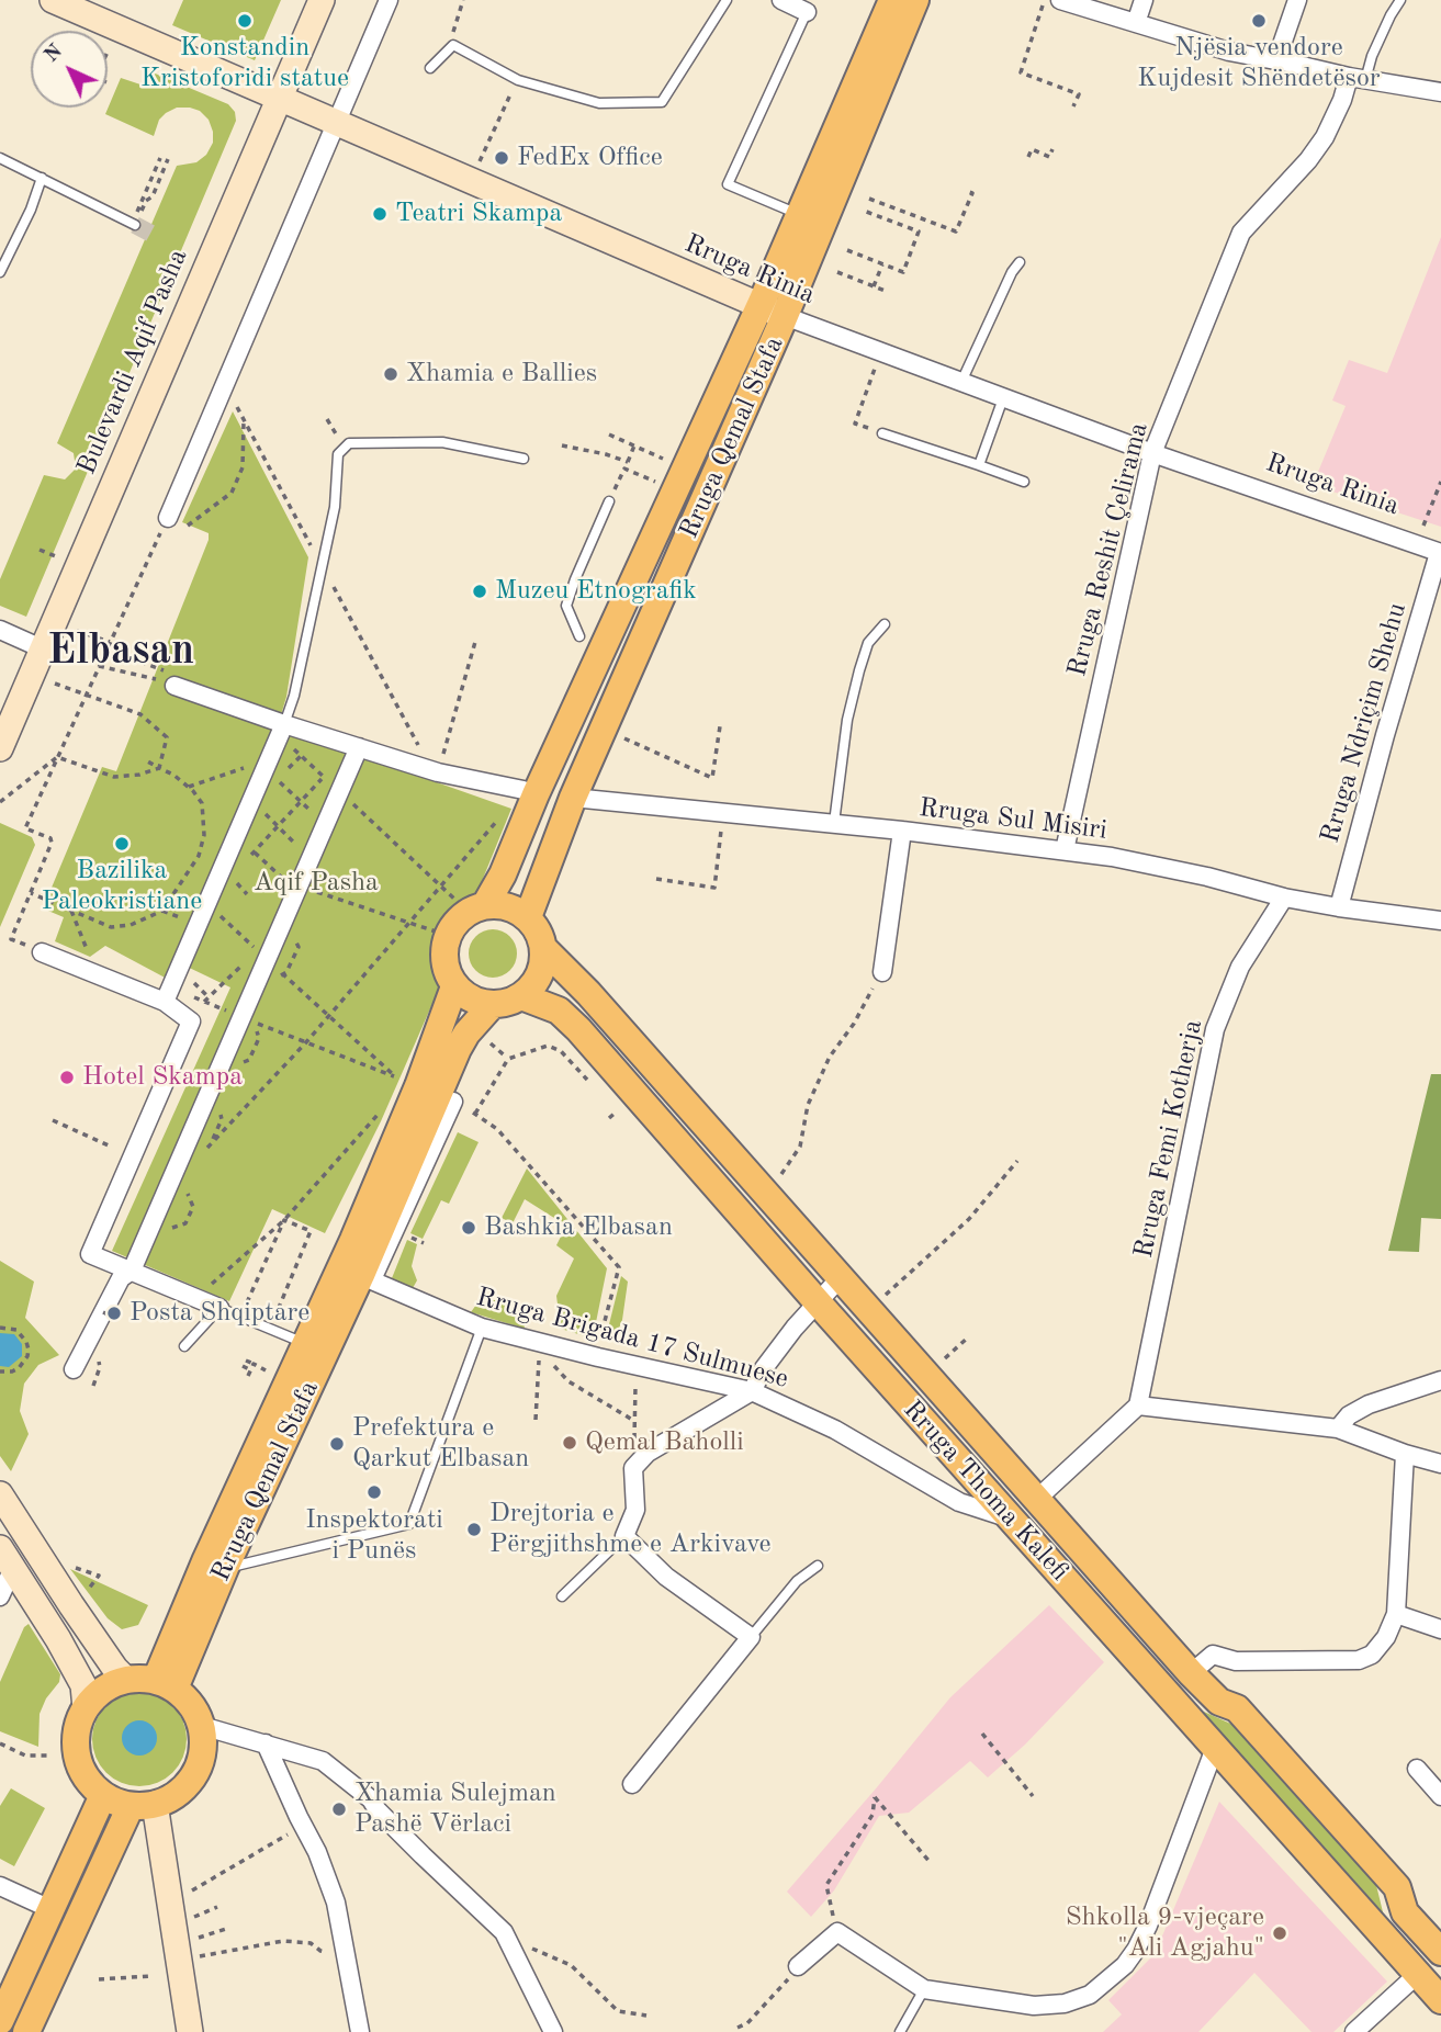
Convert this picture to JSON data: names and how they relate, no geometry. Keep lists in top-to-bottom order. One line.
{"streets":{"main road":["Rruga Rinia","Bulevardi Aqif Pasha","Rruga Qemal Stafa","Rruga Thoma Kalefi"],"street":["Rruga Reshit Çelirama","Rruga Ndriçim Shehu","Rruga Sul Misiri","Rruga Femi Kotherja","Rruga Brigada 17 Sulmuese"]},"crossings":[["Rruga Rinia","Bulevardi Aqif Pasha"],["Rruga Rinia","Rruga Qemal Stafa"],["Rruga Rinia","Rruga Reshit Çelirama"],["Rruga Rinia","Rruga Ndriçim Shehu"],["Rruga Qemal Stafa","Rruga Sul Misiri"],["Rruga Qemal Stafa","Rruga Brigada 17 Sulmuese"],["Rruga Qemal Stafa","Rruga Thoma Kalefi"],["Rruga Reshit Çelirama","Rruga Sul Misiri"],["Rruga Ndriçim Shehu","Rruga Sul Misiri"],["Rruga Sul Misiri","Rruga Femi Kotherja"],["Rruga Brigada 17 Sulmuese","Rruga Thoma Kalefi"]],"districts":["Elbasan"],"parks":["Aqif Pasha"],"places":["Konstandin Kristoforidi statue","Njësia vendore Kujdesit Shëndetësor","FedEx Office","Teatri Skampa","Xhamia e Ballies","Muzeu Etnografik","Bazilika Paleokristiane","Hotel Skampa","Bashkia Elbasan","Posta Shqiptare","Qemal Baholli","Prefektura e Qarkut Elbasan","Inspektorati i Punës","Drejtoria e Përgjithshme e Arkivave","Xhamia Sulejman Pashë Vërlaci","Shkolla 9-vjeçare \"Ali Agjahu\""],"north":"top left"}
